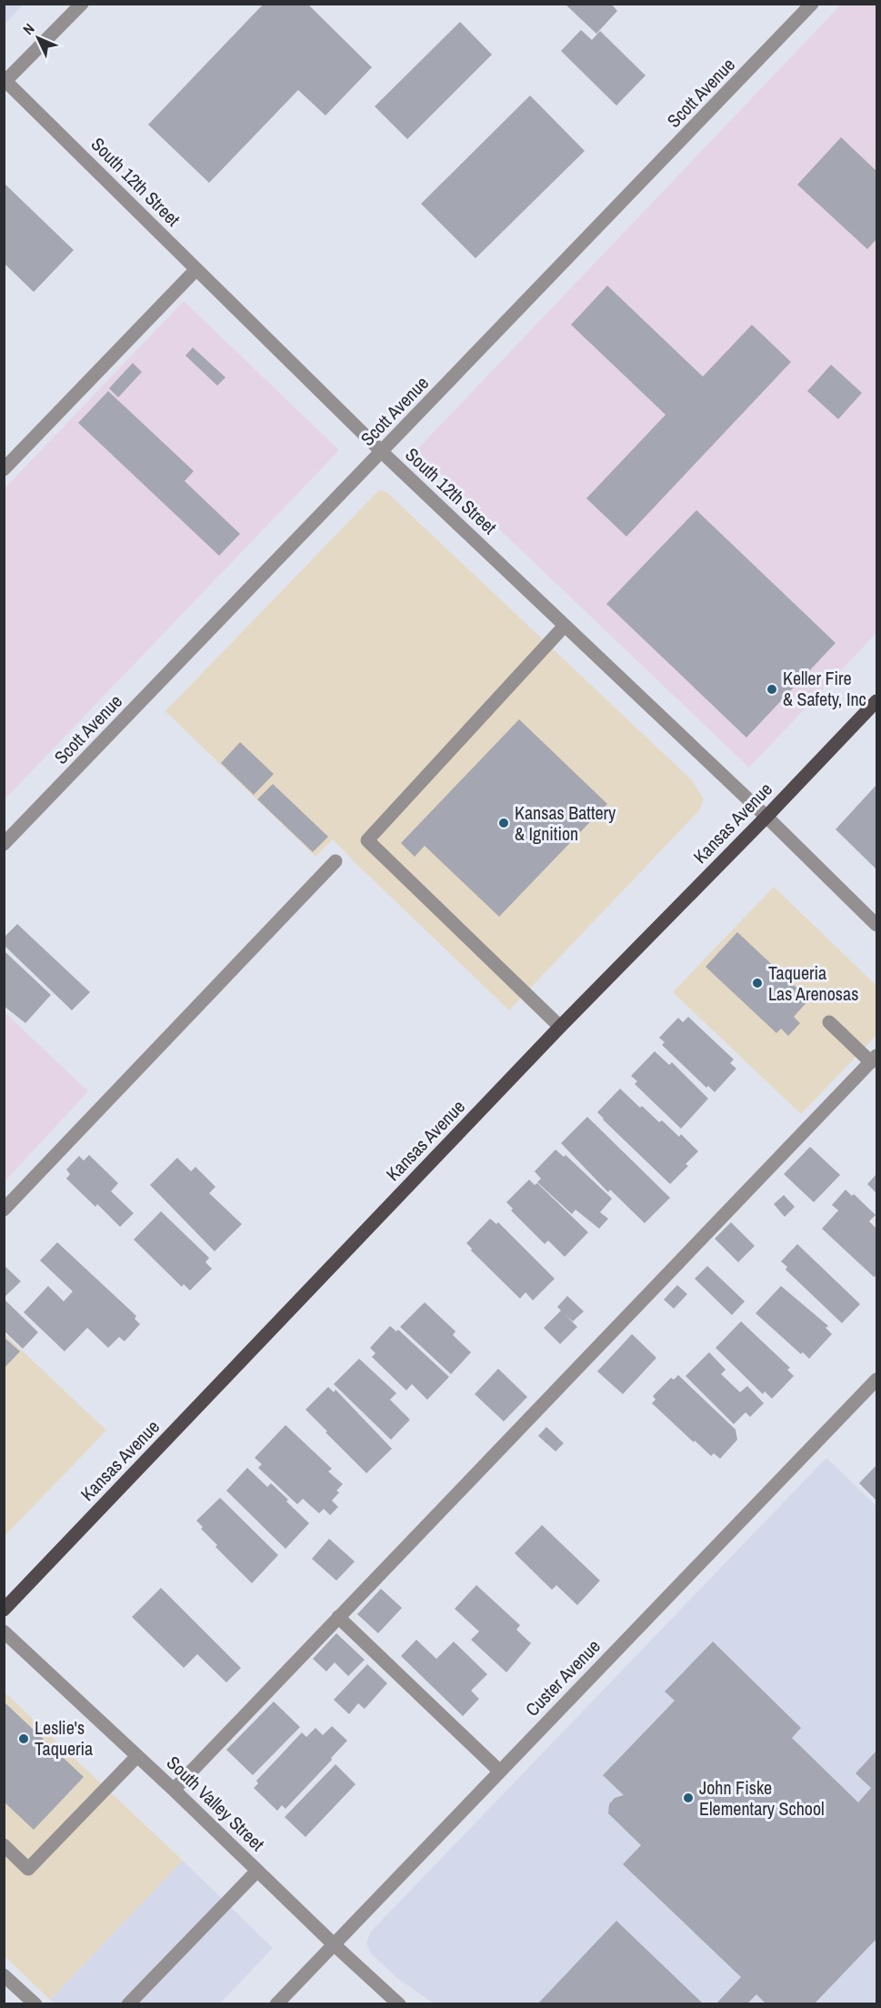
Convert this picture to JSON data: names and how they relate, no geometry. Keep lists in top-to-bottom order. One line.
{"streets":{"main road":["Kansas Avenue"],"street":["Scott Avenue","South 12th Street","Custer Avenue","South Valley Street"]},"crossings":[["Scott Avenue","South 12th Street"],["South 12th Street","Kansas Avenue"],["Custer Avenue","South Valley Street"]],"places":["Keller Fire & Safety, Inc","Kansas Battery & Ignition","Taqueria Las Arenosas","Leslie's Taqueria","John Fiske Elementary School"],"north":"top left"}
